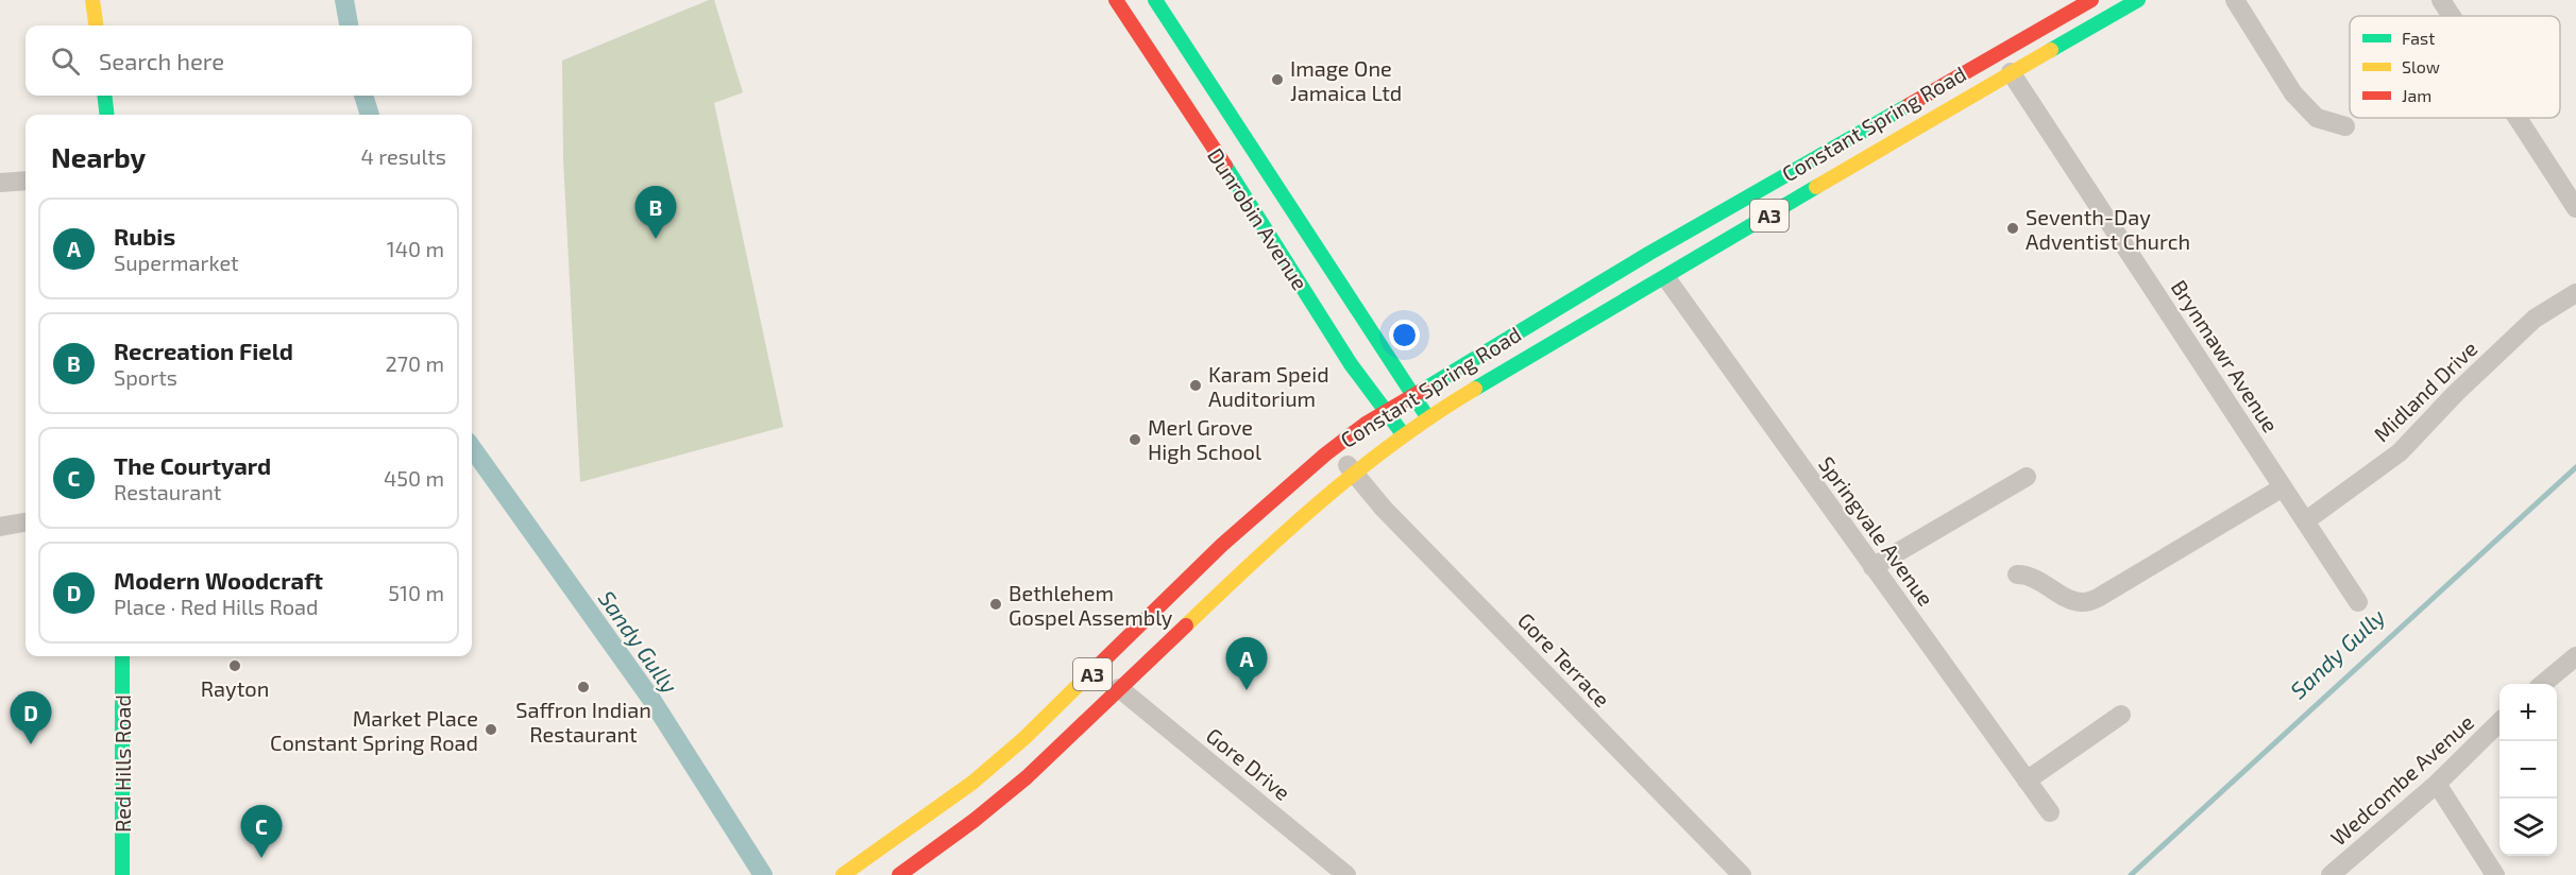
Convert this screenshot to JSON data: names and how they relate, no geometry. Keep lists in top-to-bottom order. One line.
{"streets":{"main road":["Constant Spring Road","A3","Dunrobin Avenue","Red Hills Road"],"street":["Brynmawr Avenue","Midland Drive","Springvale Avenue","Gore Terrace","Gore Drive","Wedcombe Avenue"]},"crossings":[["Constant Spring Road","Dunrobin Avenue"],["Constant Spring Road","Brynmawr Avenue"],["Constant Spring Road","Springvale Avenue"],["Constant Spring Road","Gore Terrace"],["Constant Spring Road","Gore Drive"],["Brynmawr Avenue","Midland Drive"]],"water":["Sandy Gully"],"places":["Image One Jamaica Ltd","Seventh-Day Adventist Church","Karam Speid Auditorium","Merl Grove High School","Bethlehem Gospel Assembly","Rayton","Saffron Indian Restaurant","Market Place Constant Spring Road"],"legend":["Fast","Slow","Jam"],"page":{"search":"Search here","heading":["Nearby","4 results"],"pins":["B","A","D","C"],"list":[{"mark":"A","name":"Rubis","note":"Supermarket","value":"140 m"},{"mark":"B","name":"Recreation Field","note":"Sports","value":"270 m"},{"mark":"C","name":"The Courtyard","note":"Restaurant","value":"450 m"},{"mark":"D","name":"Modern Woodcraft","note":"Place · Red Hills Road","value":"510 m"}],"map_buttons":["+","−"]}}
